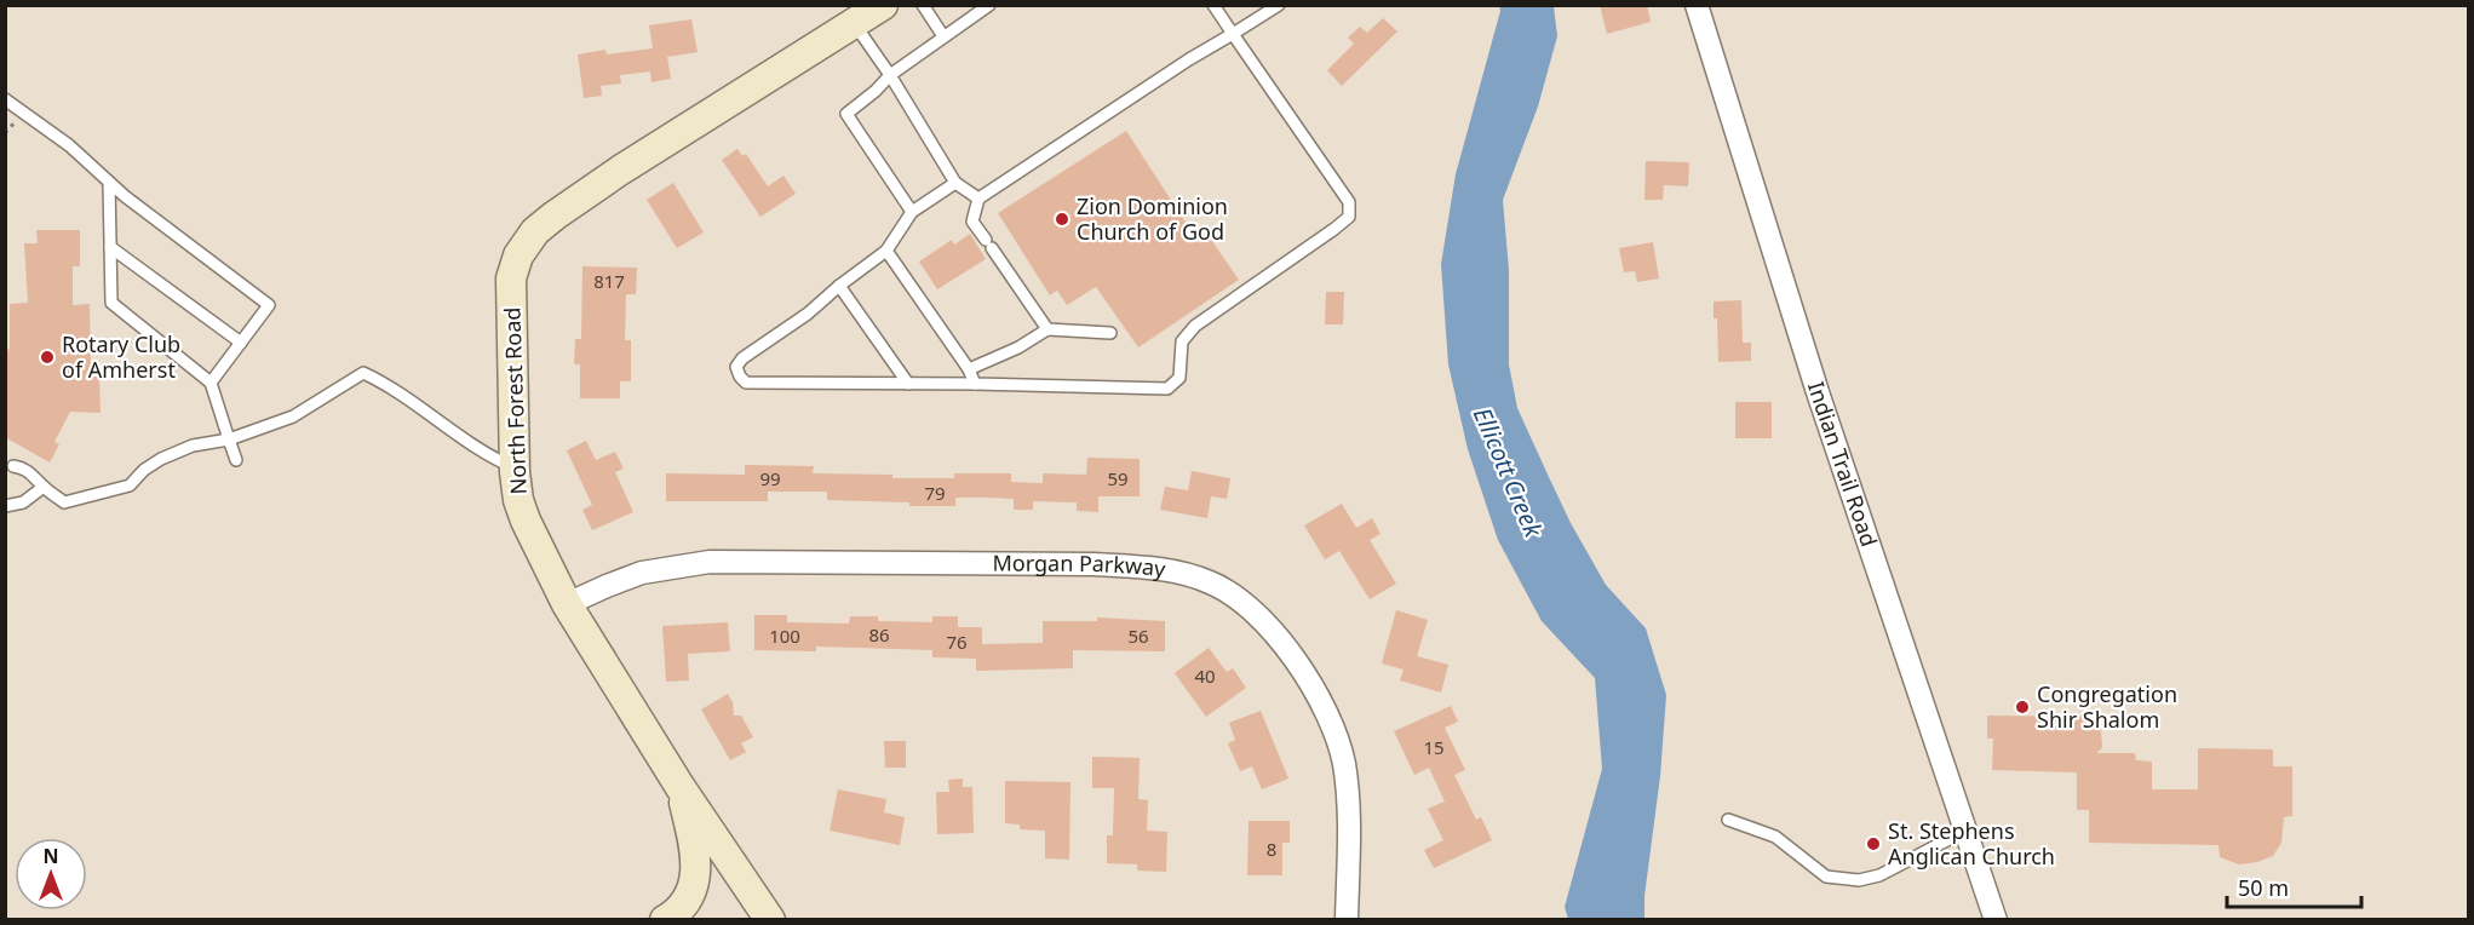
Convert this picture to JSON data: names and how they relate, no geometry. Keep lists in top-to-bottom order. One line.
{"streets":{"street":["North Forest Road","Indian Trail Road","Morgan Parkway"]},"crossings":[["North Forest Road","Morgan Parkway"]],"water":["Ellicott Creek"],"places":["Zion Dominion Church of God","Rotary Club of Amherst","Congregation Shir Shalom","St. Stephens Anglican Church"],"house_numbers":["817","99","59","79","86","100","56","76","40","15","8"],"scale_bar":"50 m","north":"top"}
